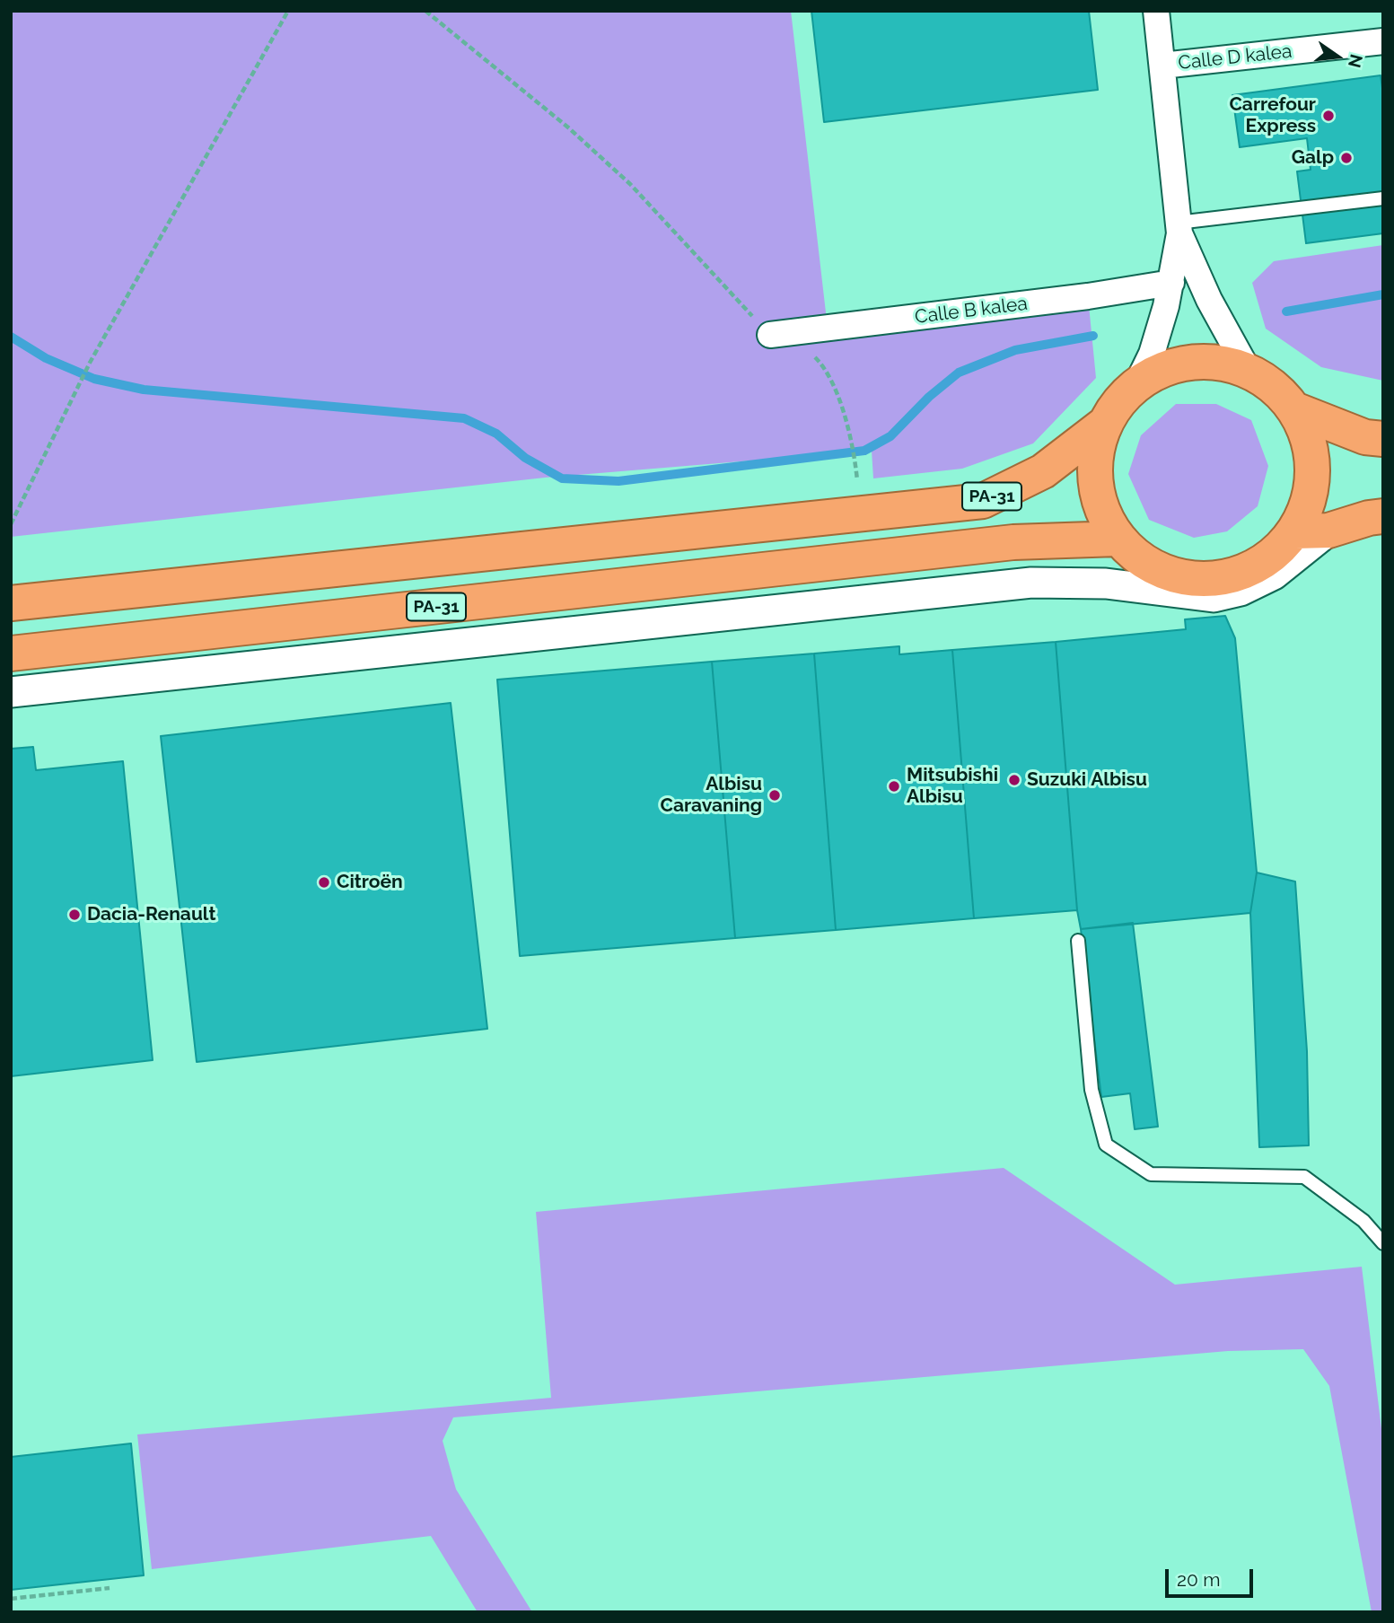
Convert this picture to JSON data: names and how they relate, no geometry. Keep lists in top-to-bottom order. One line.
{"streets":{"highway":["PA-31"],"street":["Calle D kalea","Calle B kalea"]},"places":["Carrefour Express","Galp","Suzuki Albisu","Mitsubishi Albisu","Albisu Caravaning","Citroën","Dacia-Renault"],"scale_bar":"20 m","north":"right"}
